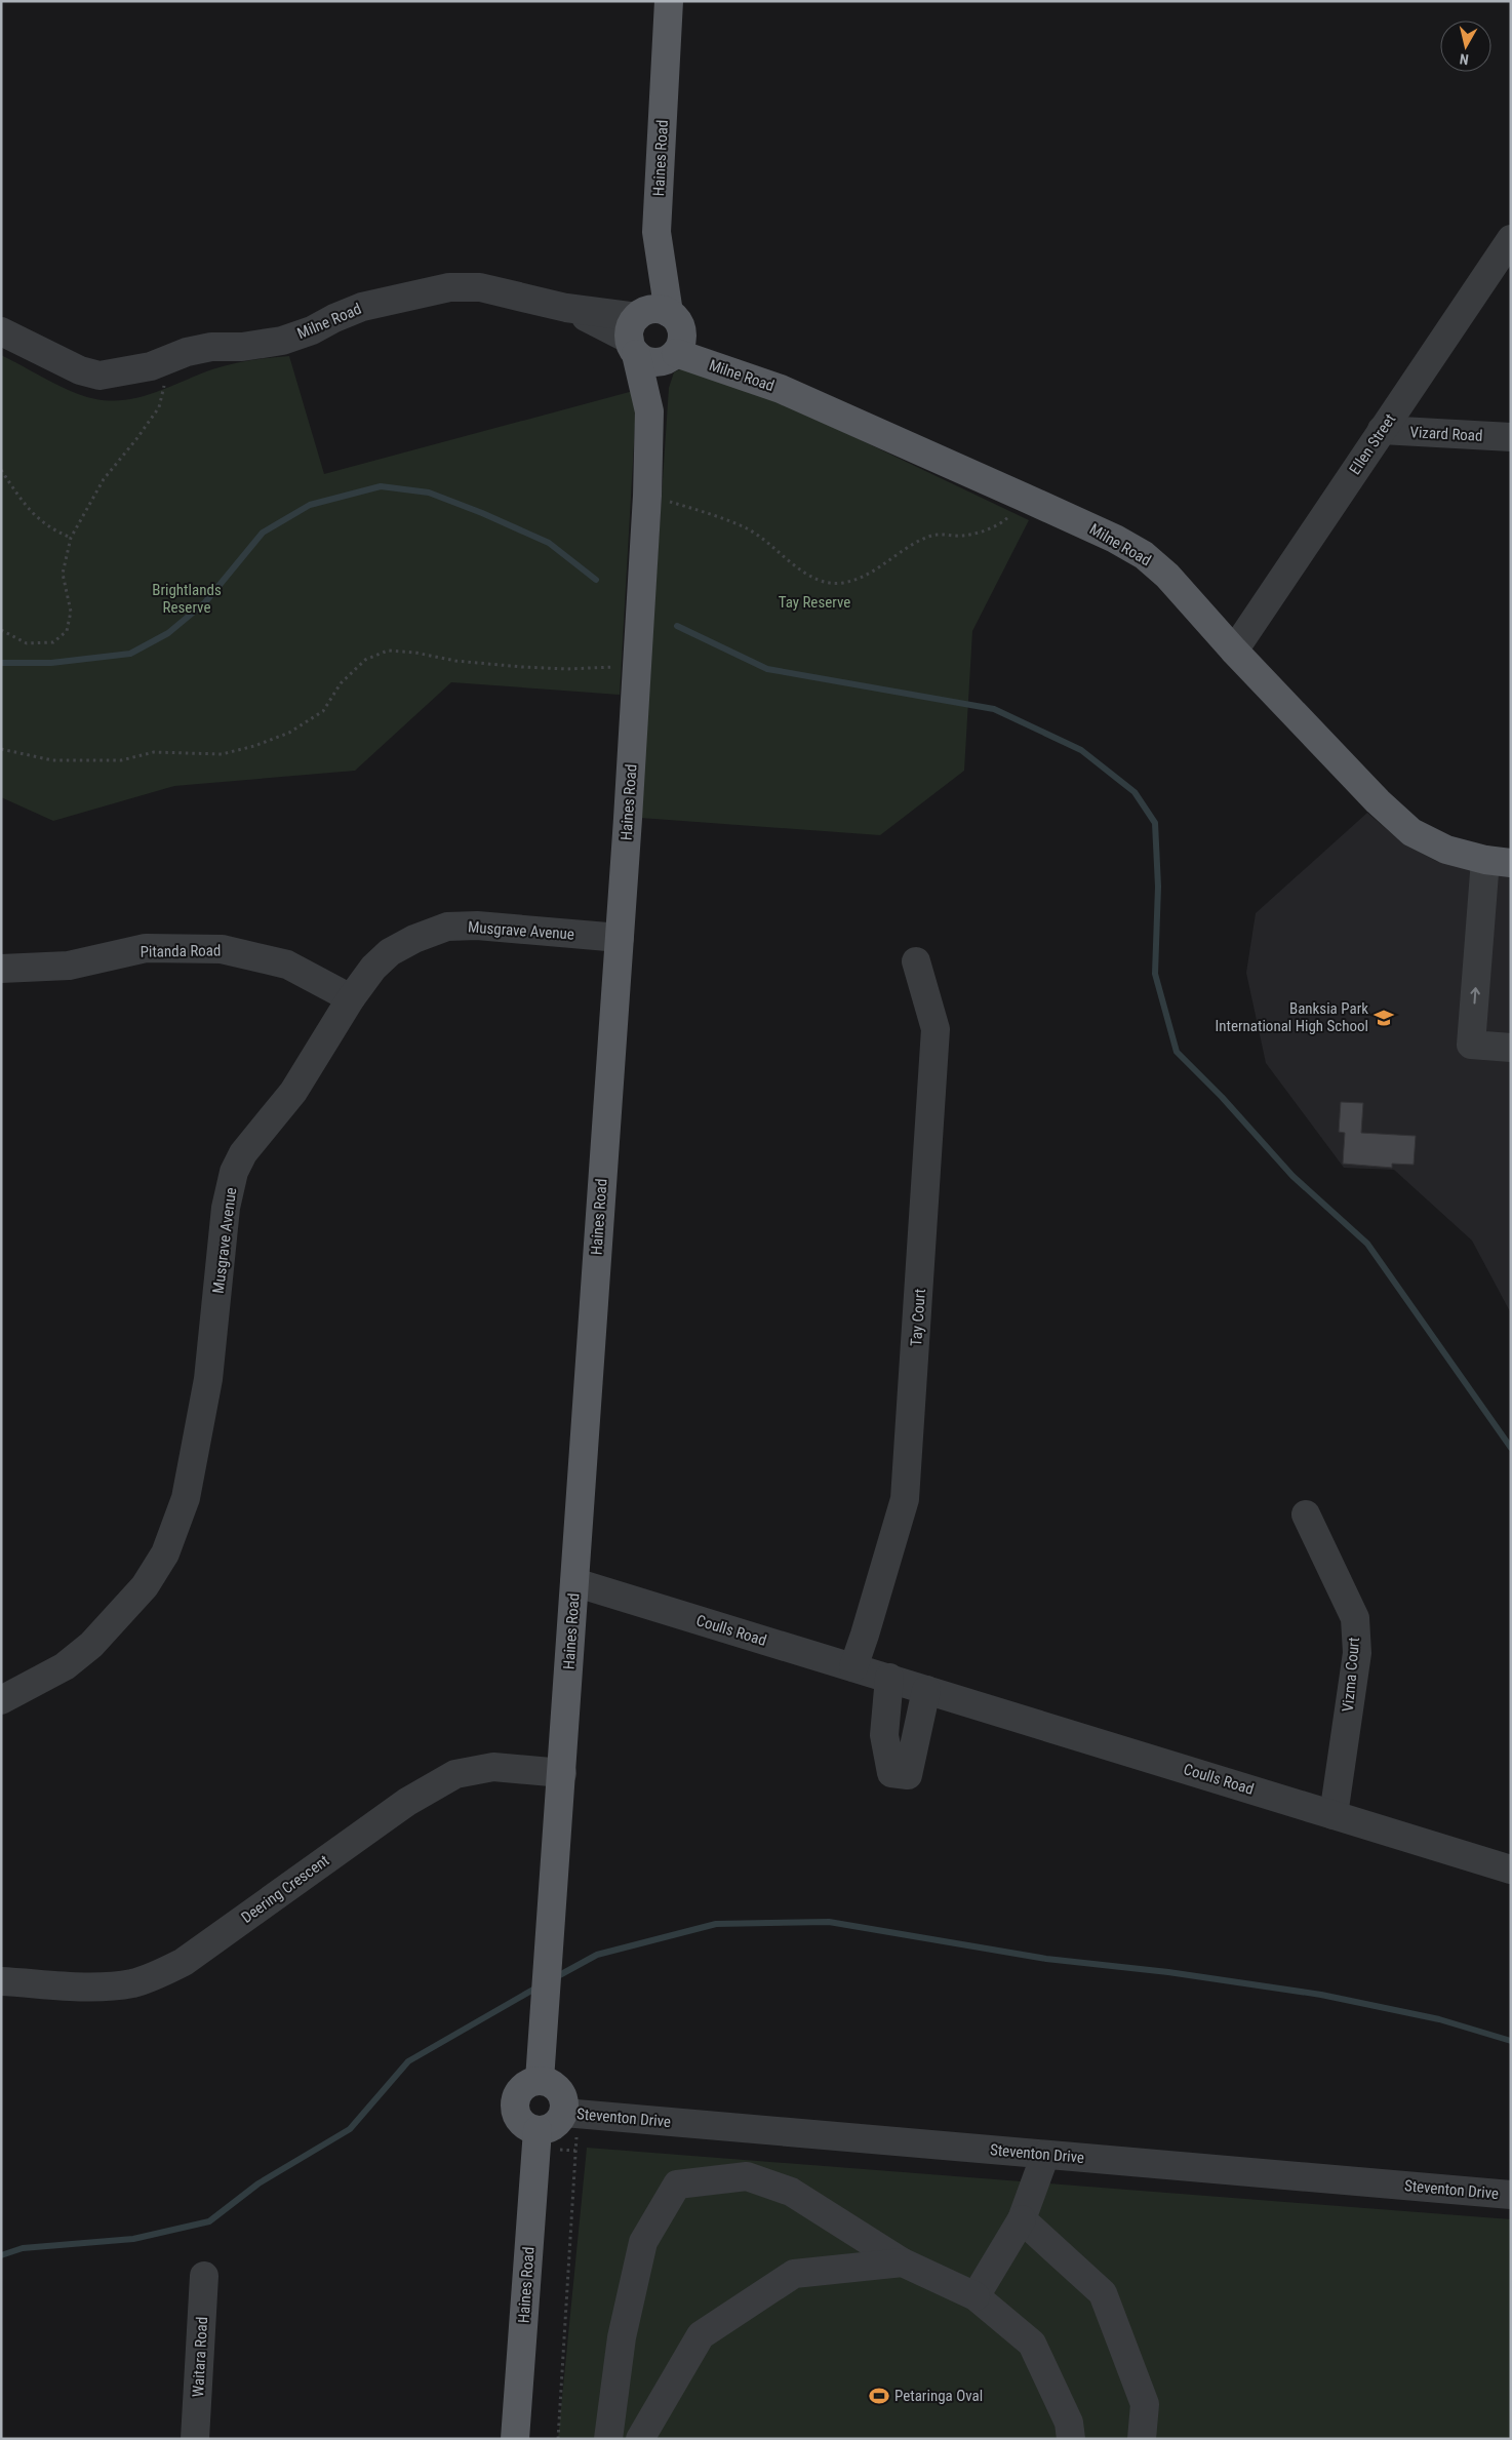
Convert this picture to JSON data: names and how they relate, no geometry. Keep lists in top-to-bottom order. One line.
{"streets":{"main road":["Haines Road","Milne Road"],"street":["Vizard Road","Ellen Street","Musgrave Avenue","Pitanda Road","Tay Court","Coulls Road","Vizma Court","Deering Crescent","Steventon Drive","Waitara Road"]},"crossings":[["Haines Road","Milne Road"],["Haines Road","Musgrave Avenue"],["Haines Road","Coulls Road"],["Haines Road","Deering Crescent"],["Haines Road","Steventon Drive"],["Milne Road","Ellen Street"],["Vizard Road","Ellen Street"],["Musgrave Avenue","Pitanda Road"],["Tay Court","Coulls Road"],["Coulls Road","Vizma Court"]],"parks":["Brightlands Reserve","Tay Reserve"],"places":{"school or university":["Banksia Park International High School"],"sports":["Petaringa Oval"]},"north":"bottom"}
